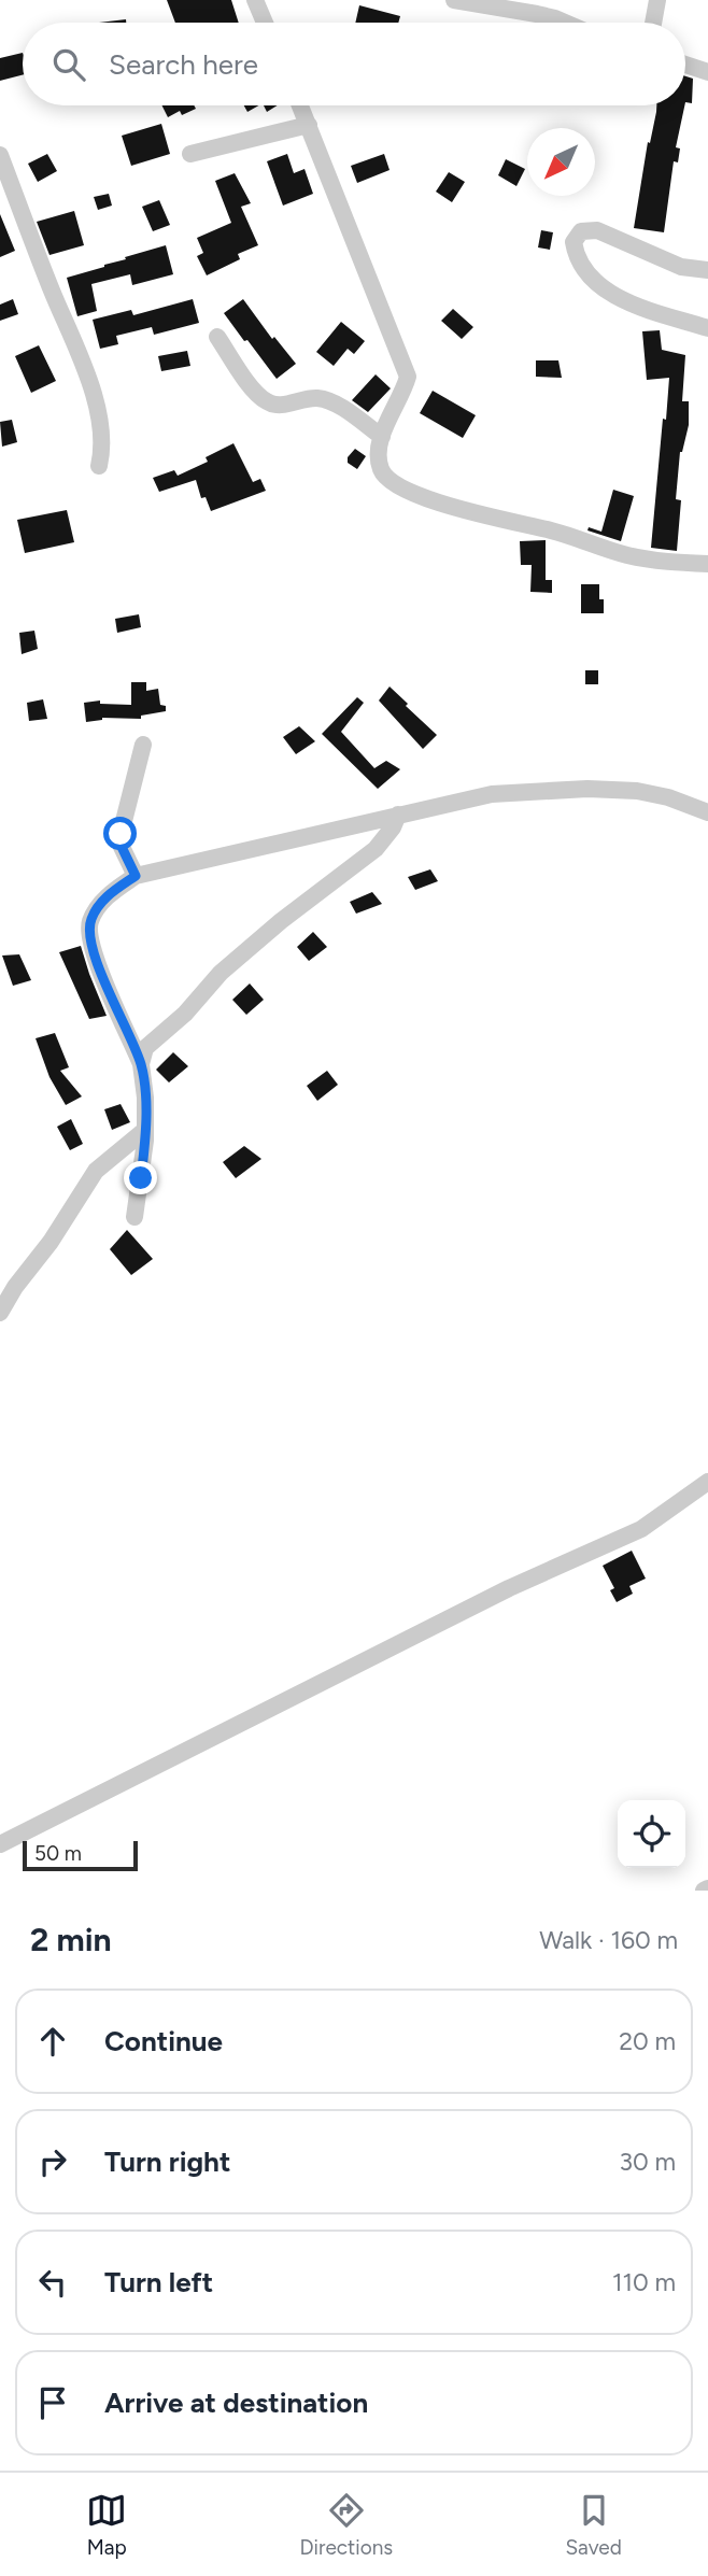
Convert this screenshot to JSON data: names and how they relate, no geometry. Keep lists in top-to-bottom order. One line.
{"scale_bar":"50 m","north":"bottom left","page":{"search":"Search here","scale":"50 m","heading":["2 min","Walk · 160 m"],"list":[["Continue","20 m"],["Turn right","30 m"],["Turn left","110 m"],"Arrive at destination"],"nav":["Map","Directions","Saved"]}}
